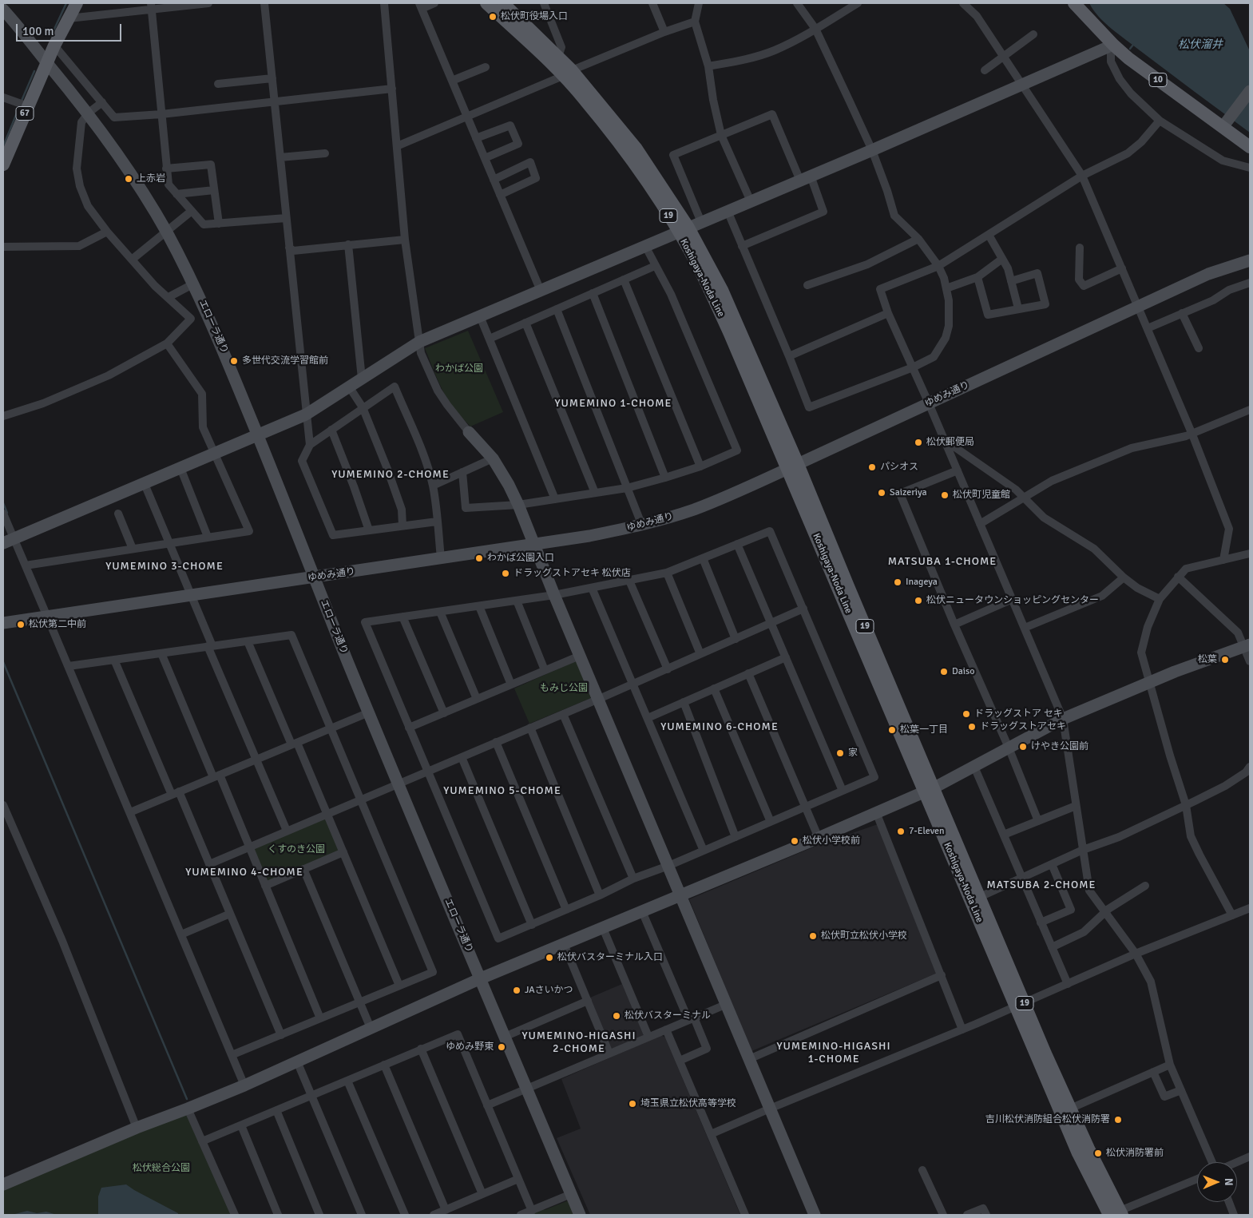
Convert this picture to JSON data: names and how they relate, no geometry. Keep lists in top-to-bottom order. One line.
{"streets":{"main road":["10","67","19","Koshigaya-Noda Line"],"street":["エローラ通り","ゆめみ通り"]},"crossings":[["67","エローラ通り"],["Koshigaya-Noda Line","ゆめみ通り"],["エローラ通り","ゆめみ通り"]],"districts":["YUMEMINO 1-CHOME","YUMEMINO 2-CHOME","MATSUBA 1-CHOME","YUMEMINO 3-CHOME","YUMEMINO 6-CHOME","YUMEMINO 5-CHOME","YUMEMINO 4-CHOME","MATSUBA 2-CHOME","YUMEMINO-HIGASHI 2-CHOME","YUMEMINO-HIGASHI 1-CHOME"],"water":["松伏溜井"],"parks":["わかば公園","もみじ公園","くすのき公園","松伏総合公園"],"places":["松伏町役場入口","上赤岩","多世代交流学習館前","松伏郵便局","パシオス","Saizeriya","松伏町児童館","わかば公園入口","ドラッグストアセキ 松伏店","Inageya","松伏ニュータウンショッピングセンター","松伏第二中前","松葉","Daiso","ドラッグストア セキ","ドラッグストアセキ","松葉一丁目","けやき公園前","家","7-Eleven","松伏小学校前","松伏町立松伏小学校","松伏バスターミナル入口","JAさいかつ","松伏バスターミナル","ゆめみ野東","埼玉県立松伏高等学校","吉川松伏消防組合松伏消防署","松伏消防署前"],"scale_bar":"100 m","north":"right"}
